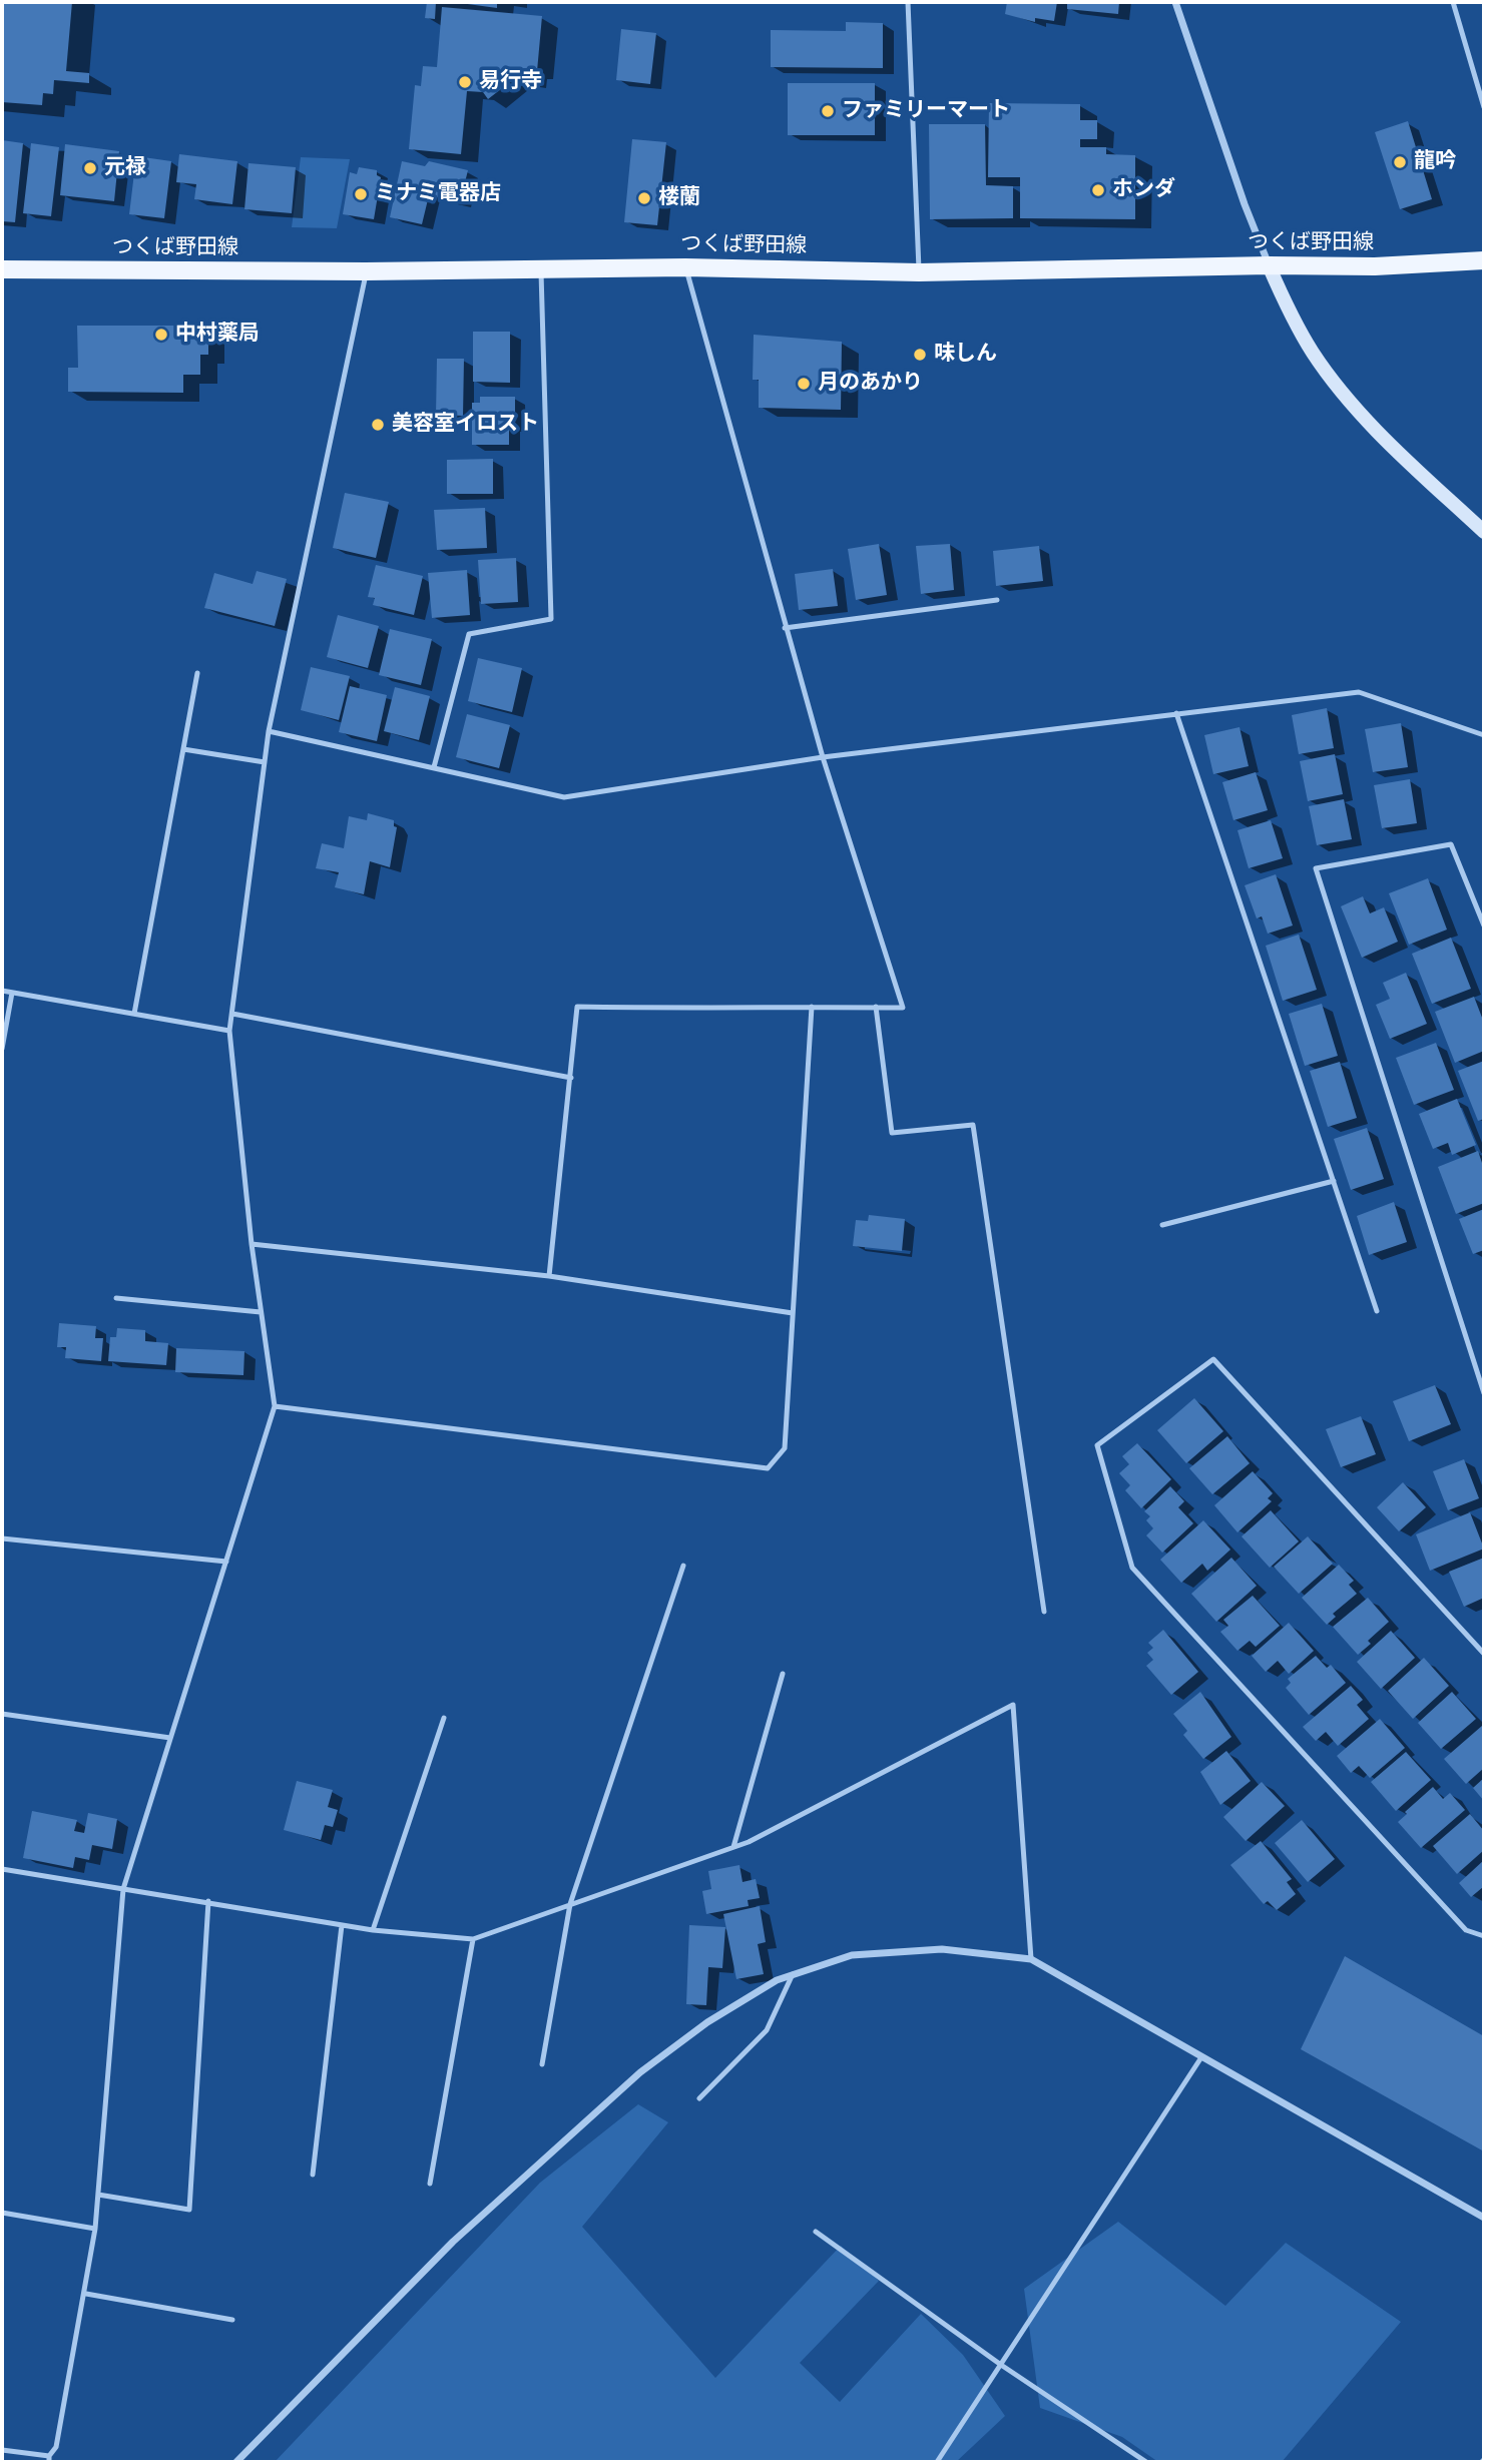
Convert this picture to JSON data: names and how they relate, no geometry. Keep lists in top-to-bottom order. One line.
{"streets":{"main road":["つくば野田線"]},"places":["易行寺","ファミリーマート","龍吟","元禄","ホンダ","ミナミ電器店","楼蘭","中村薬局","味しん","月のあかり","美容室イロスト"]}
